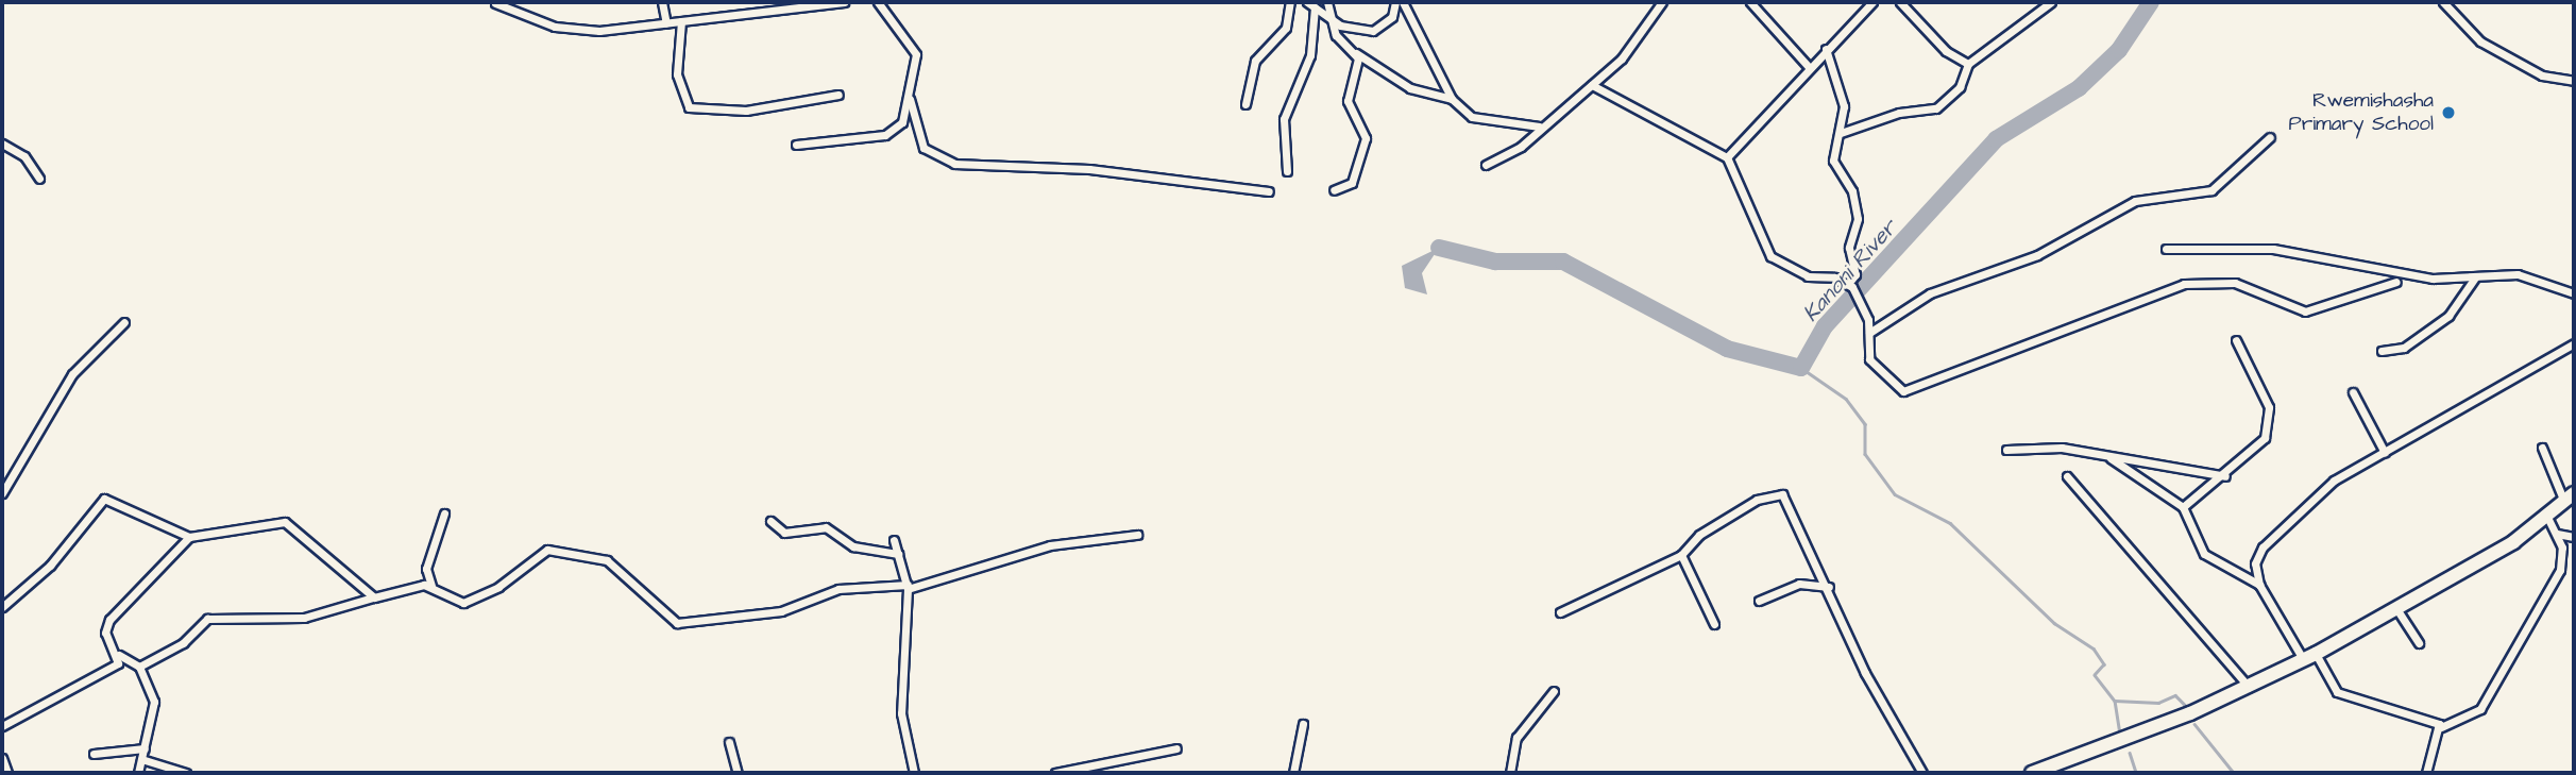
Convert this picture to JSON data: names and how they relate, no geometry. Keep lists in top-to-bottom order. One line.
{"water":["Kanoni River"],"places":["Rwemishasha Primary School"]}
